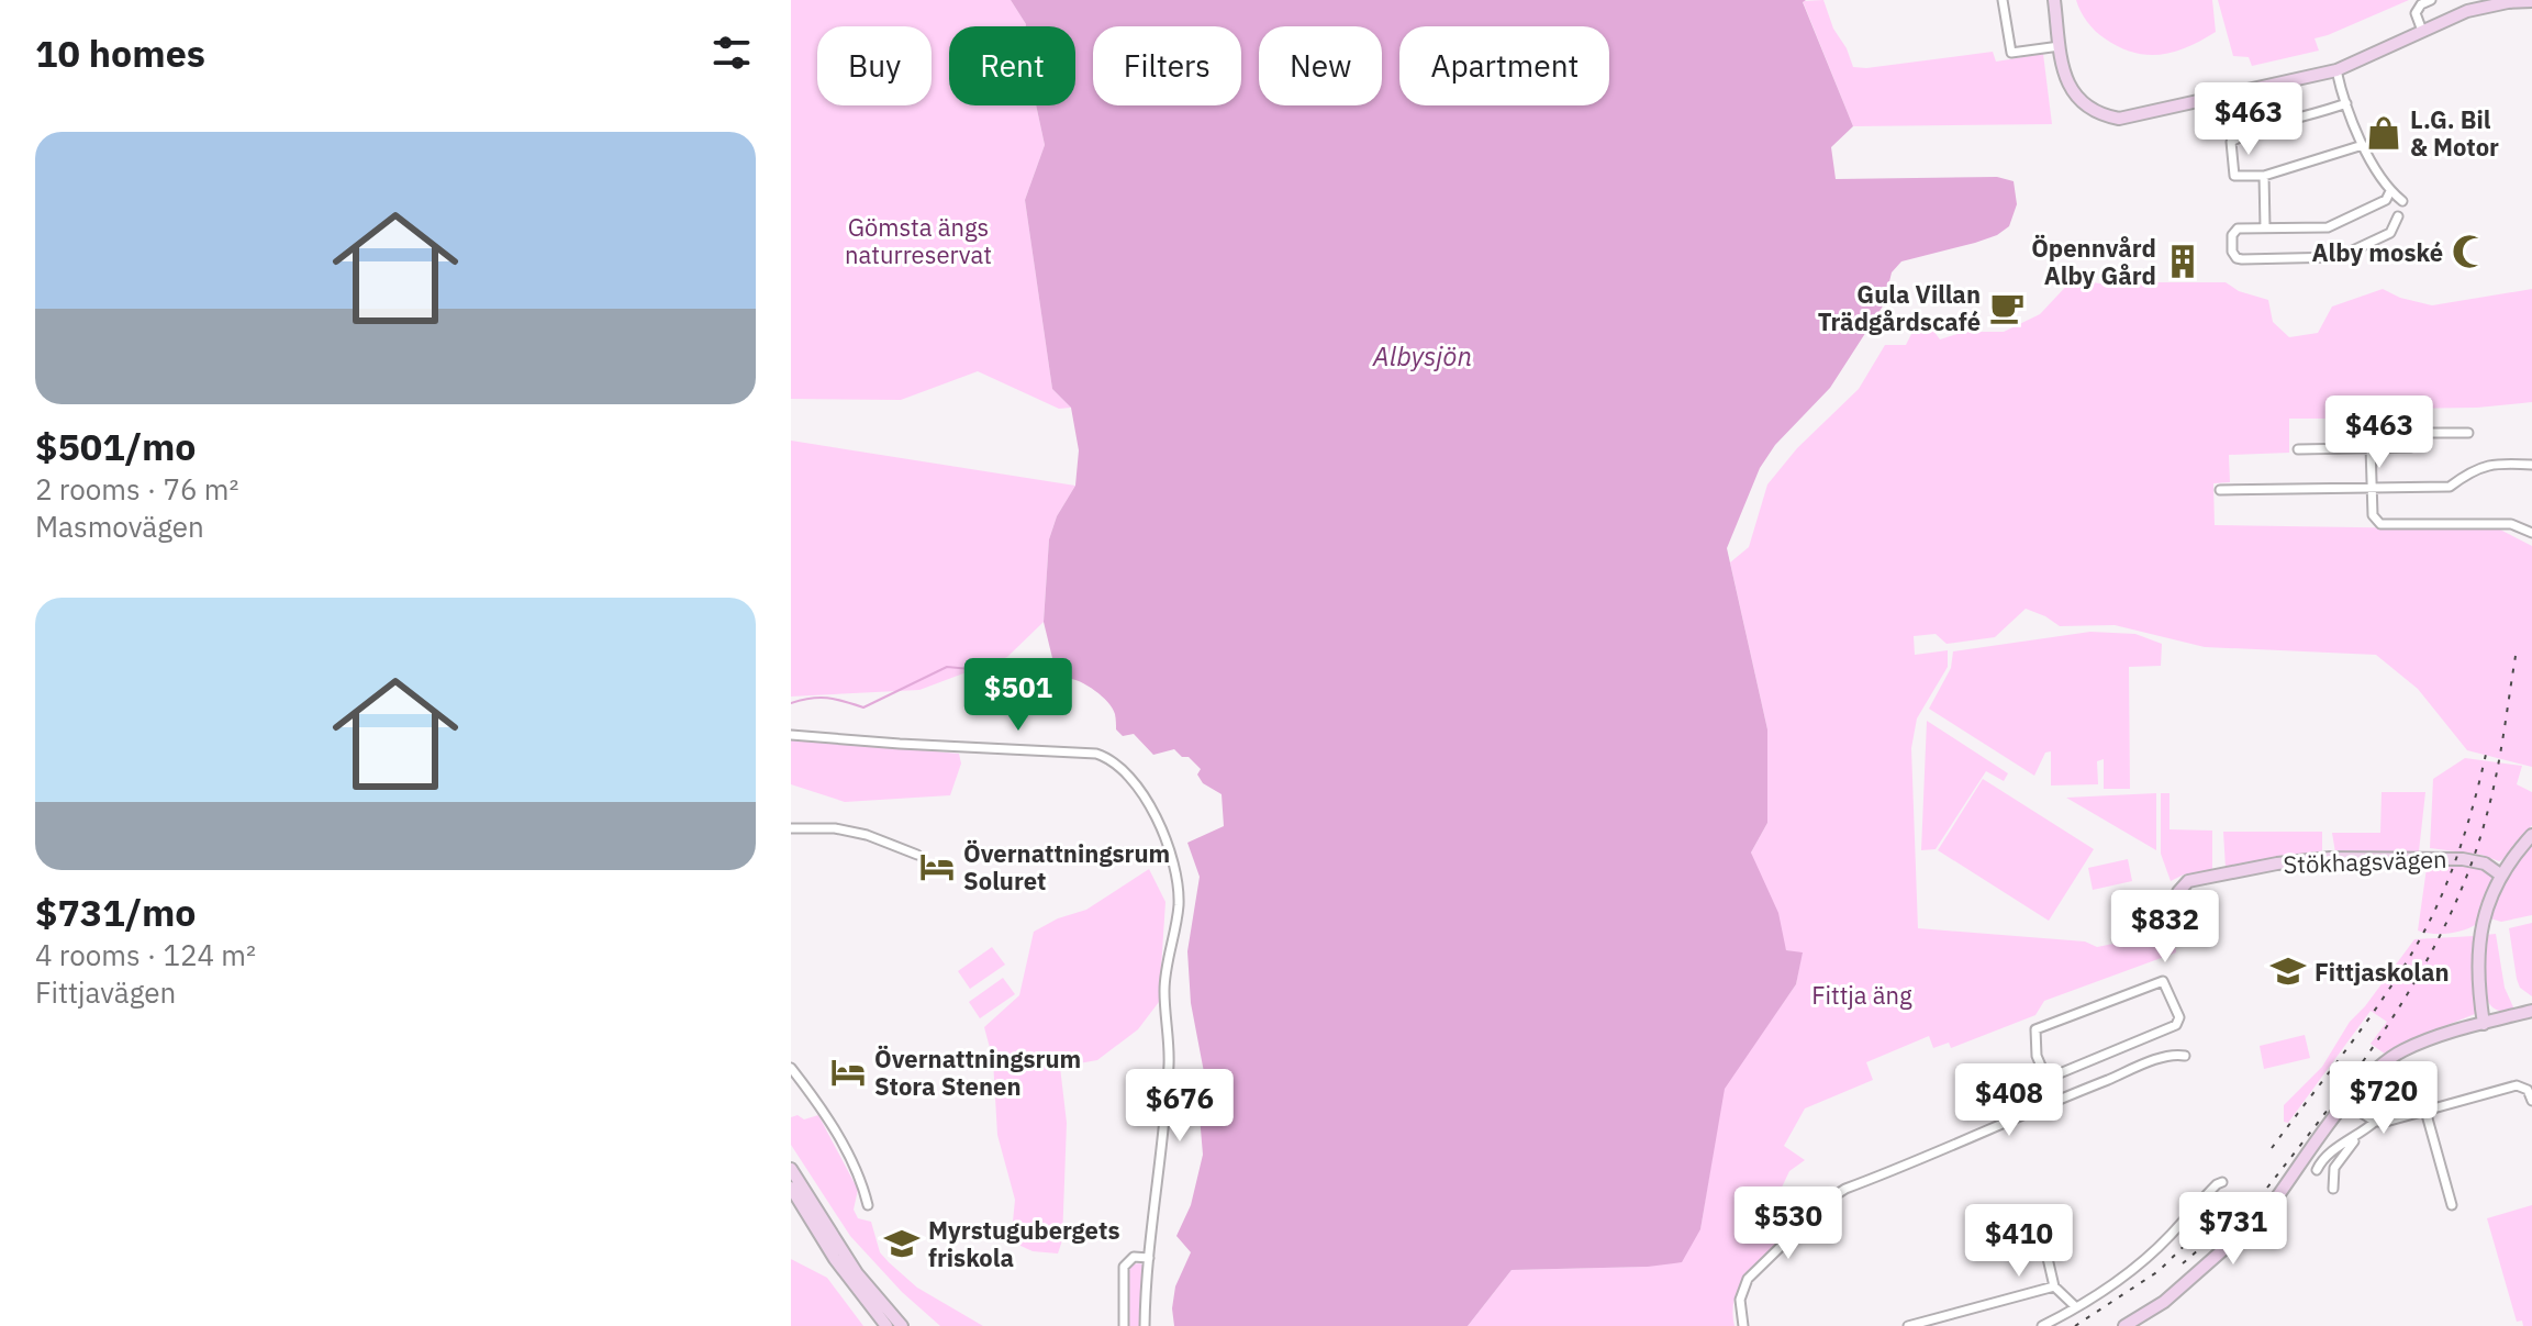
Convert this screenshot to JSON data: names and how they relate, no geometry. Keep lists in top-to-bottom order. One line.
{"streets":{"street":["Stökhagsvägen"]},"water":["Albysjön"],"parks":["Gömsta ängs naturreservat","Fittja äng"],"places":{"shop":["L.G. Bil & Motor"],"mosque":["Alby moské"],"building":["Öpennvård Alby Gård"],"cafe":["Gula Villan Trädgårdscafé"],"hotel":["Övernattningsrum Soluret","Övernattningsrum Stora Stenen"],"school or university":["Fittjaskolan","Myrstugubergets friskola"]},"page":{"heading":"10 homes","chip":["Buy","Rent","Filters","New","Apartment"],"price":["$463","$463","$501","$832","$720","$408","$676","$530","$731","$410"],"list":[{"name":"$501/mo","note":"2 rooms · 76 m² · Masmovägen"},{"name":"$731/mo","note":"4 rooms · 124 m² · Fittjavägen"}]}}
